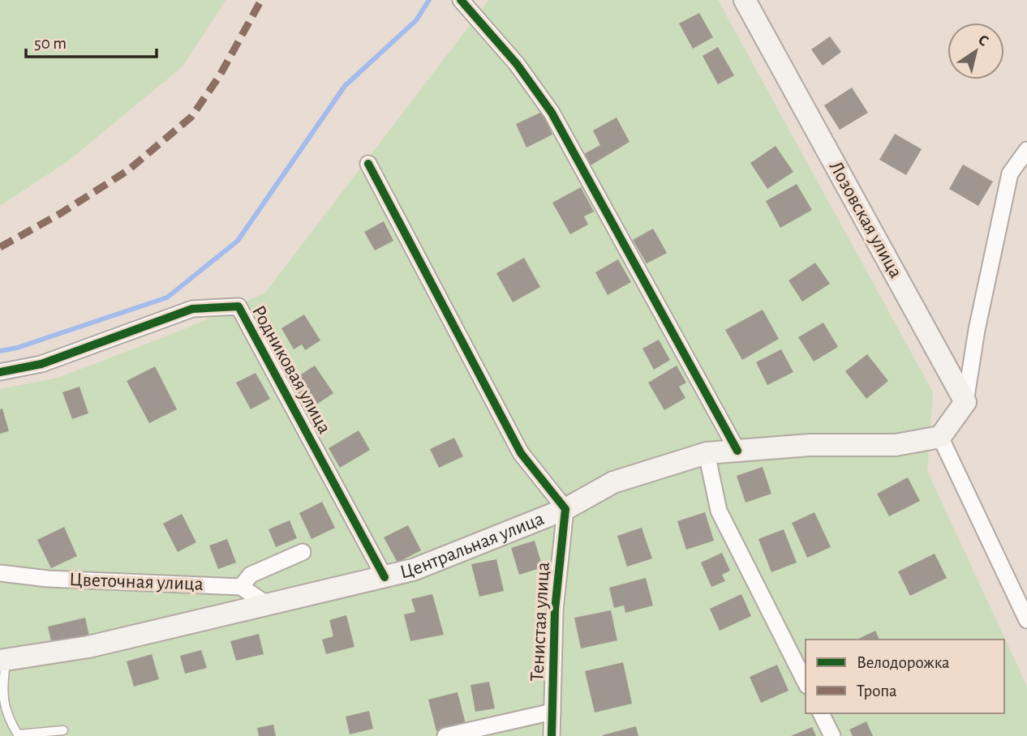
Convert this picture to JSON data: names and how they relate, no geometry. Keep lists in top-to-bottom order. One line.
{"streets":{"main road":["Лозовская улица","Центральная улица"],"street":["Родниковая улица","Цветочная улица","Тенистая улица"]},"crossings":[["Родниковая улица","Центральная улица"],["Центральная улица","Тенистая улица"]],"legend":["Велодорожка","Тропа"],"scale_bar":"50 m","north":"top right"}
